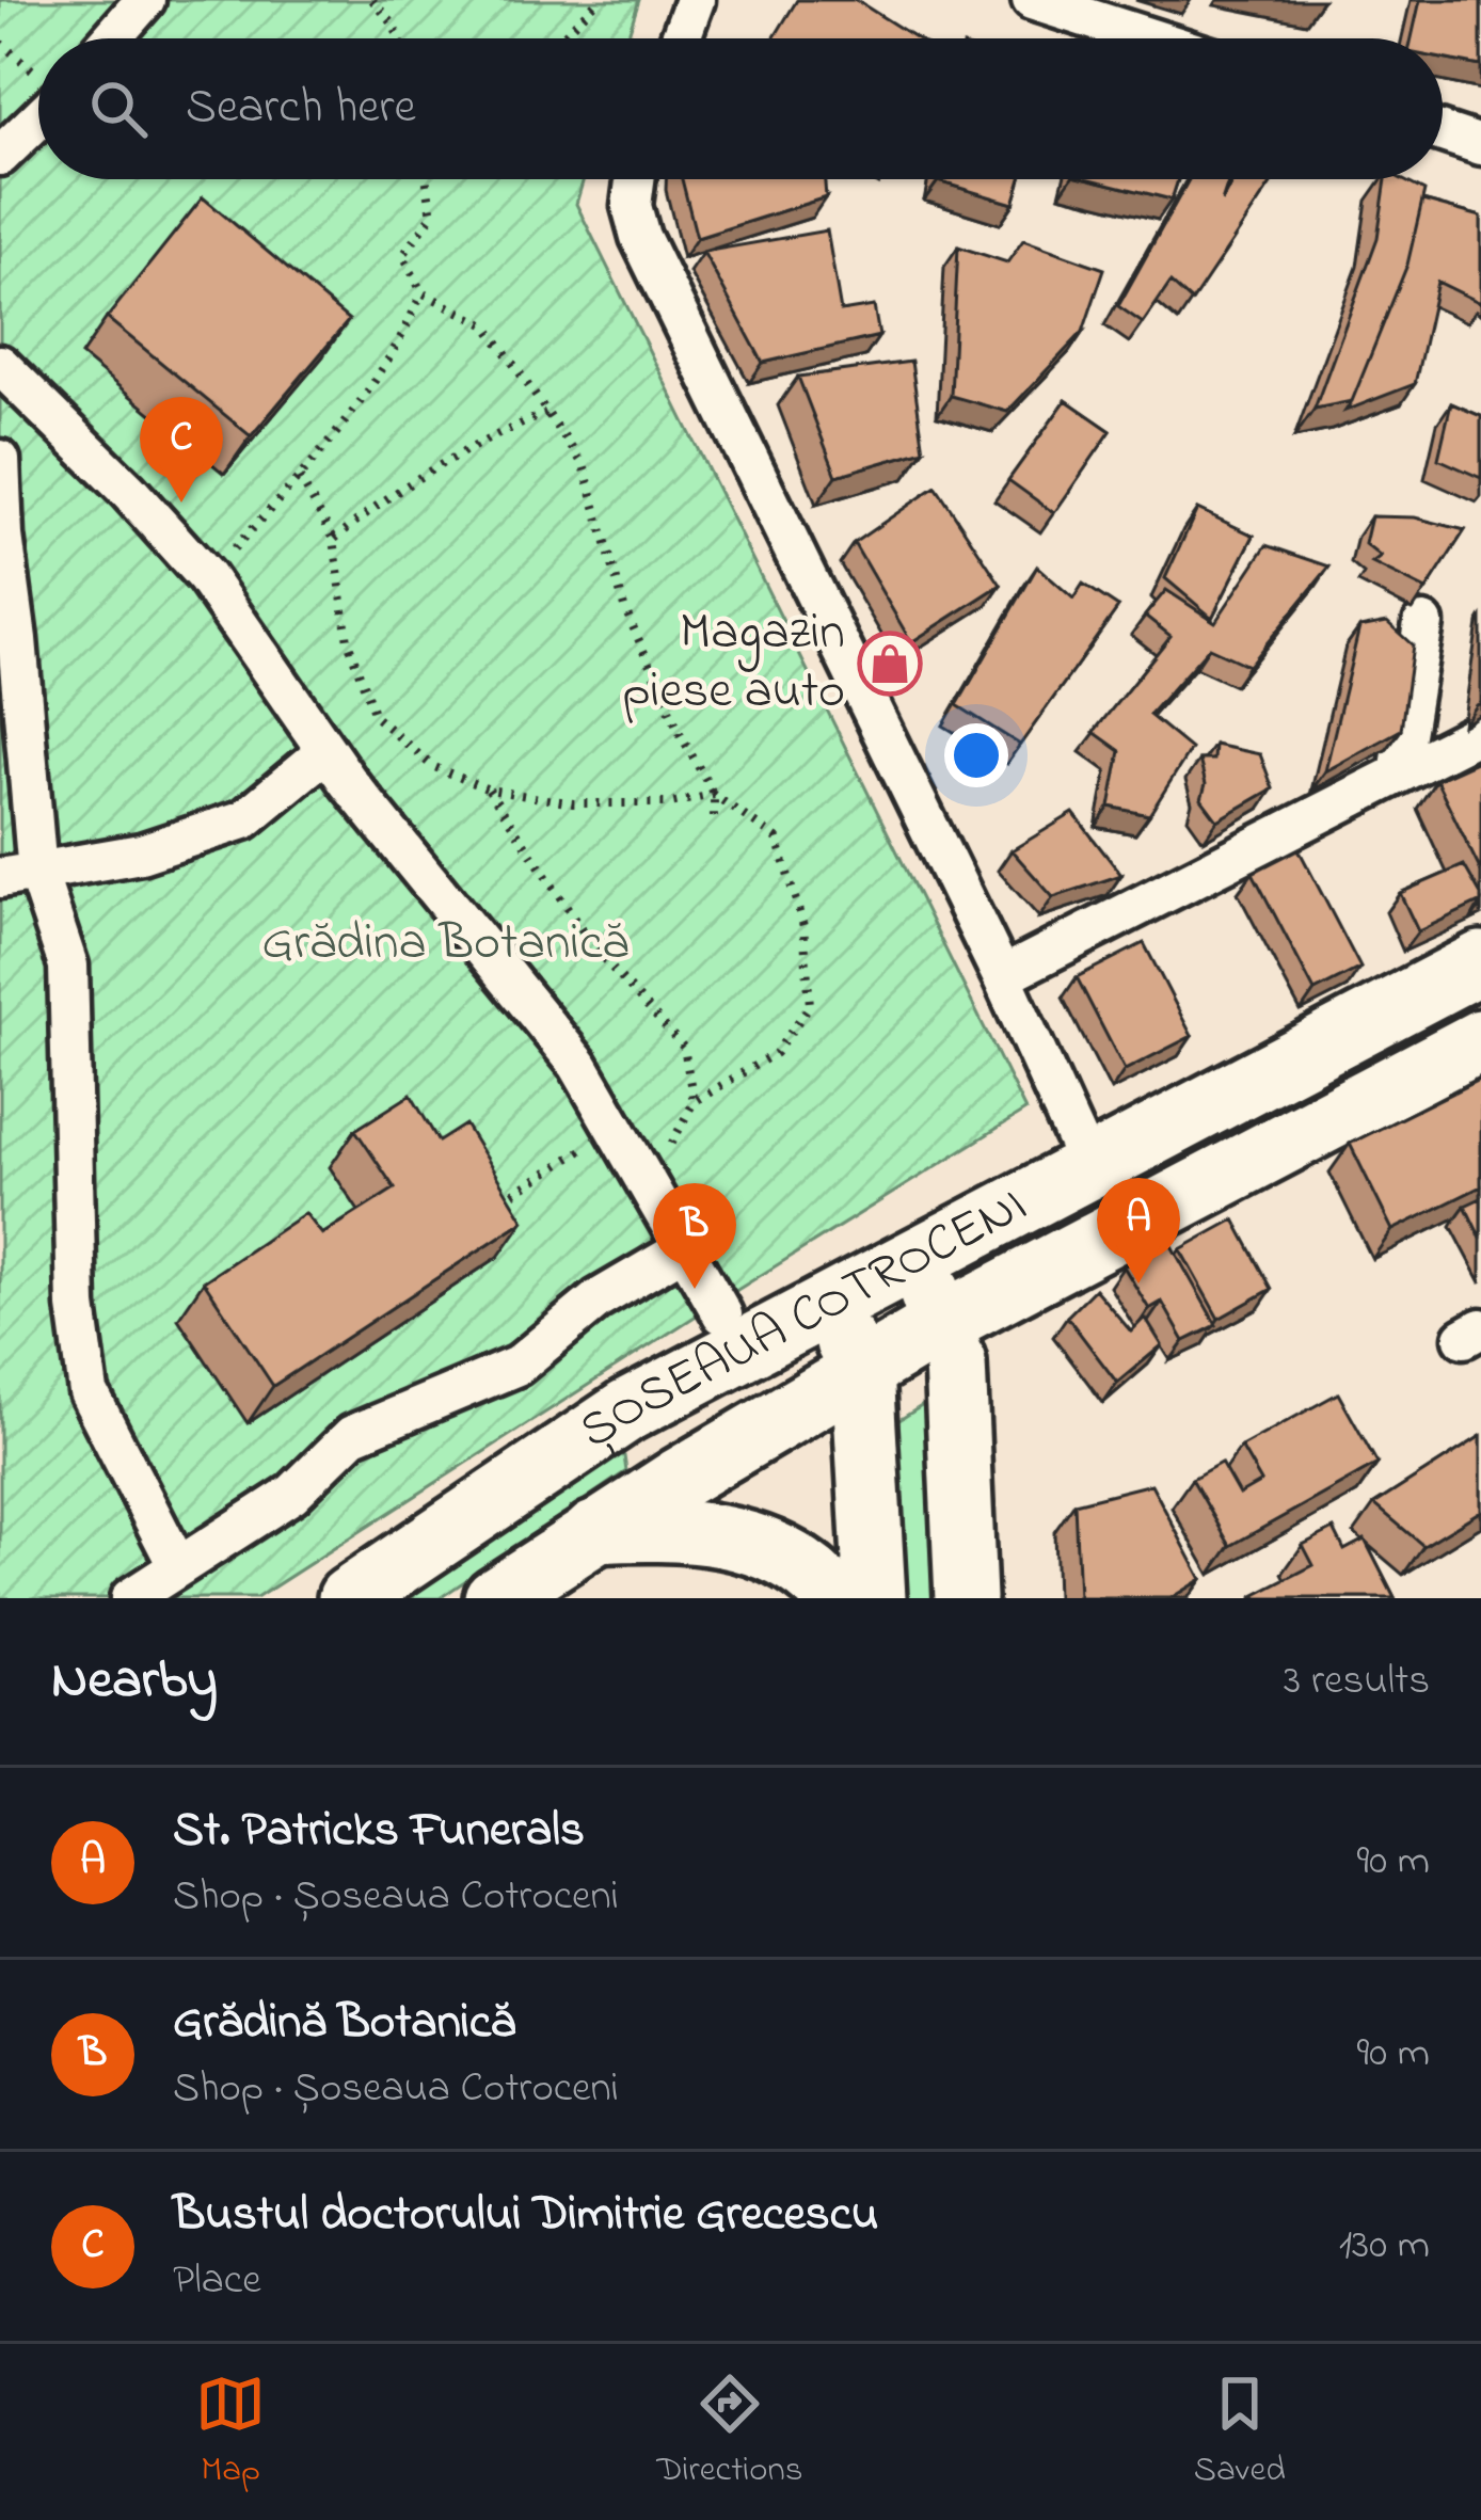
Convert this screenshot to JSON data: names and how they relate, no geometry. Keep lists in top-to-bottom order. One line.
{"streets":{"main road":["ȘOSEAUA COTROCENI"]},"parks":["Grădina Botanică"],"places":{"shop":["Magazin piese auto"]},"page":{"search":"Search here","pins":["C","A","B"],"heading":["Nearby","3 results"],"list":[{"mark":"A","name":"St. Patricks Funerals","note":"Shop · Șoseaua Cotroceni","value":"90 m"},{"mark":"B","name":"Grădină Botanică","note":"Shop · Șoseaua Cotroceni","value":"90 m"},{"mark":"C","name":"Bustul doctorului Dimitrie Grecescu","note":"Place","value":"130 m"}],"nav":["Map","Directions","Saved"]}}
